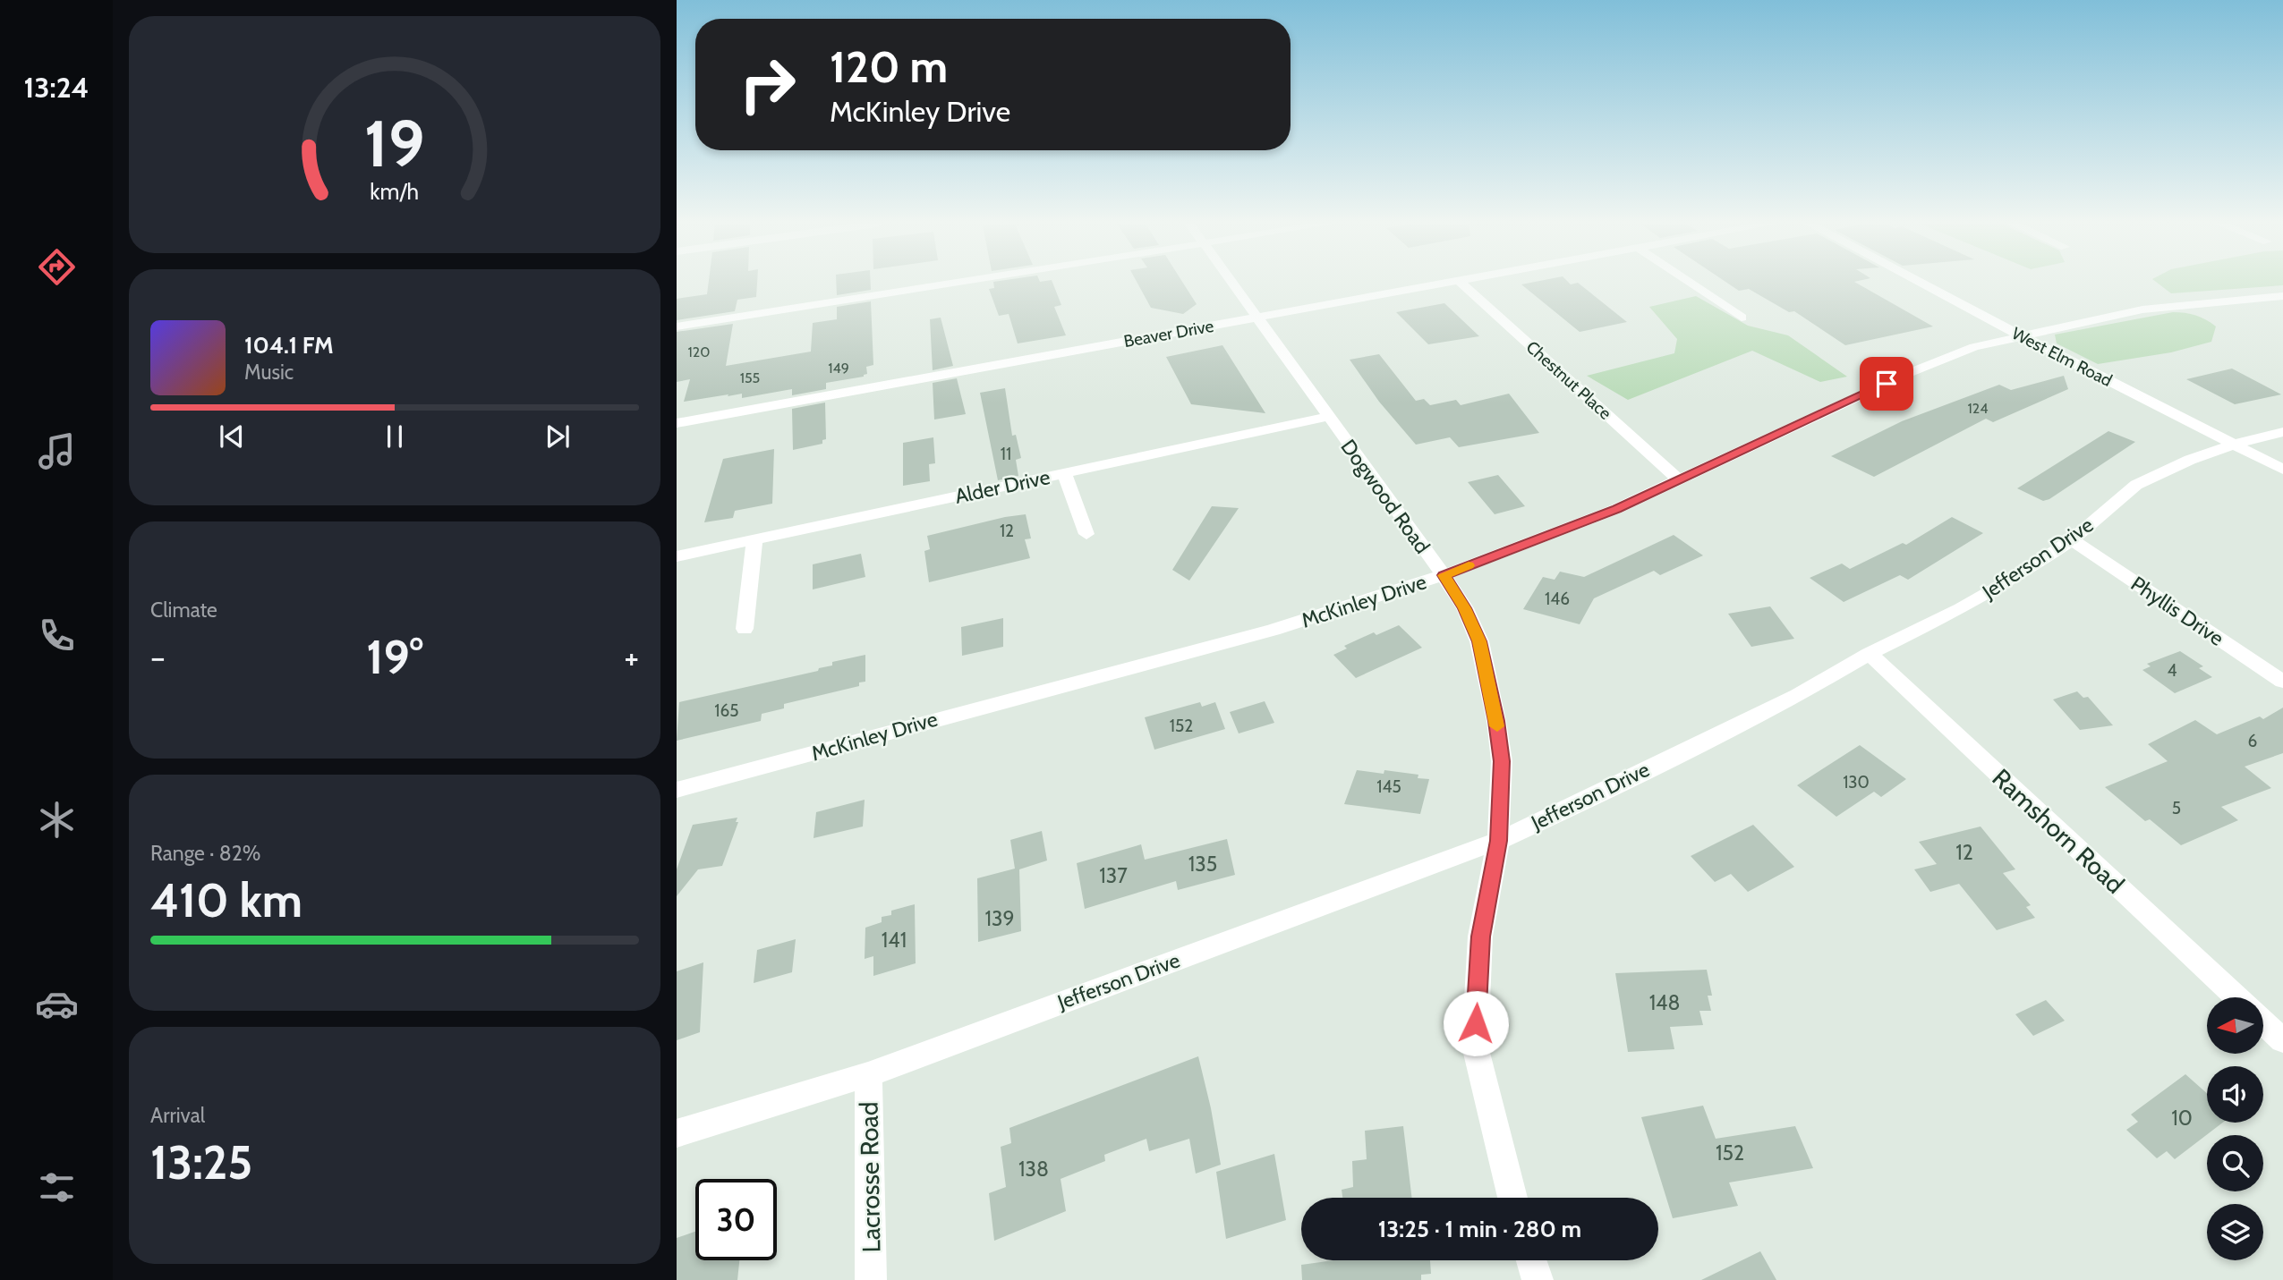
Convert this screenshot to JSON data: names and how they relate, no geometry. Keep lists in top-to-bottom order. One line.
{"streets":{"street":["Beaver Drive","West Elm Road","Chestnut Place","Alder Drive","Dogwood Road","Jefferson Drive","McKinley Drive","Phyllis Drive","Ramshorn Road","Lacrosse Road"]},"crossings":[["Beaver Drive","Dogwood Road"],["West Elm Road","Jefferson Drive"],["West Elm Road","McKinley Drive"],["Chestnut Place","McKinley Drive"],["Alder Drive","Dogwood Road"],["Dogwood Road","Jefferson Drive"],["Dogwood Road","McKinley Drive"],["Jefferson Drive","Phyllis Drive"],["Jefferson Drive","Ramshorn Road"],["Jefferson Drive","Lacrosse Road"]],"house_numbers":["120","149","155","124","11","12","146","4","165","152","6","130","145","5","12","135","137","139","141","148","10","152","138"],"north":"left","page":{"tabs":"13:24","turn":["120 m","McKinley Drive"],"song":["104.1 FM","Music"],"tile":["Climate",["Range · 82%","410 km"],["Arrival","13:25"]],"heat":["−","19°","+"],"limit":"30","trip":"13:25 · 1 min · 280 m","gauge":["19","km/h"]}}
